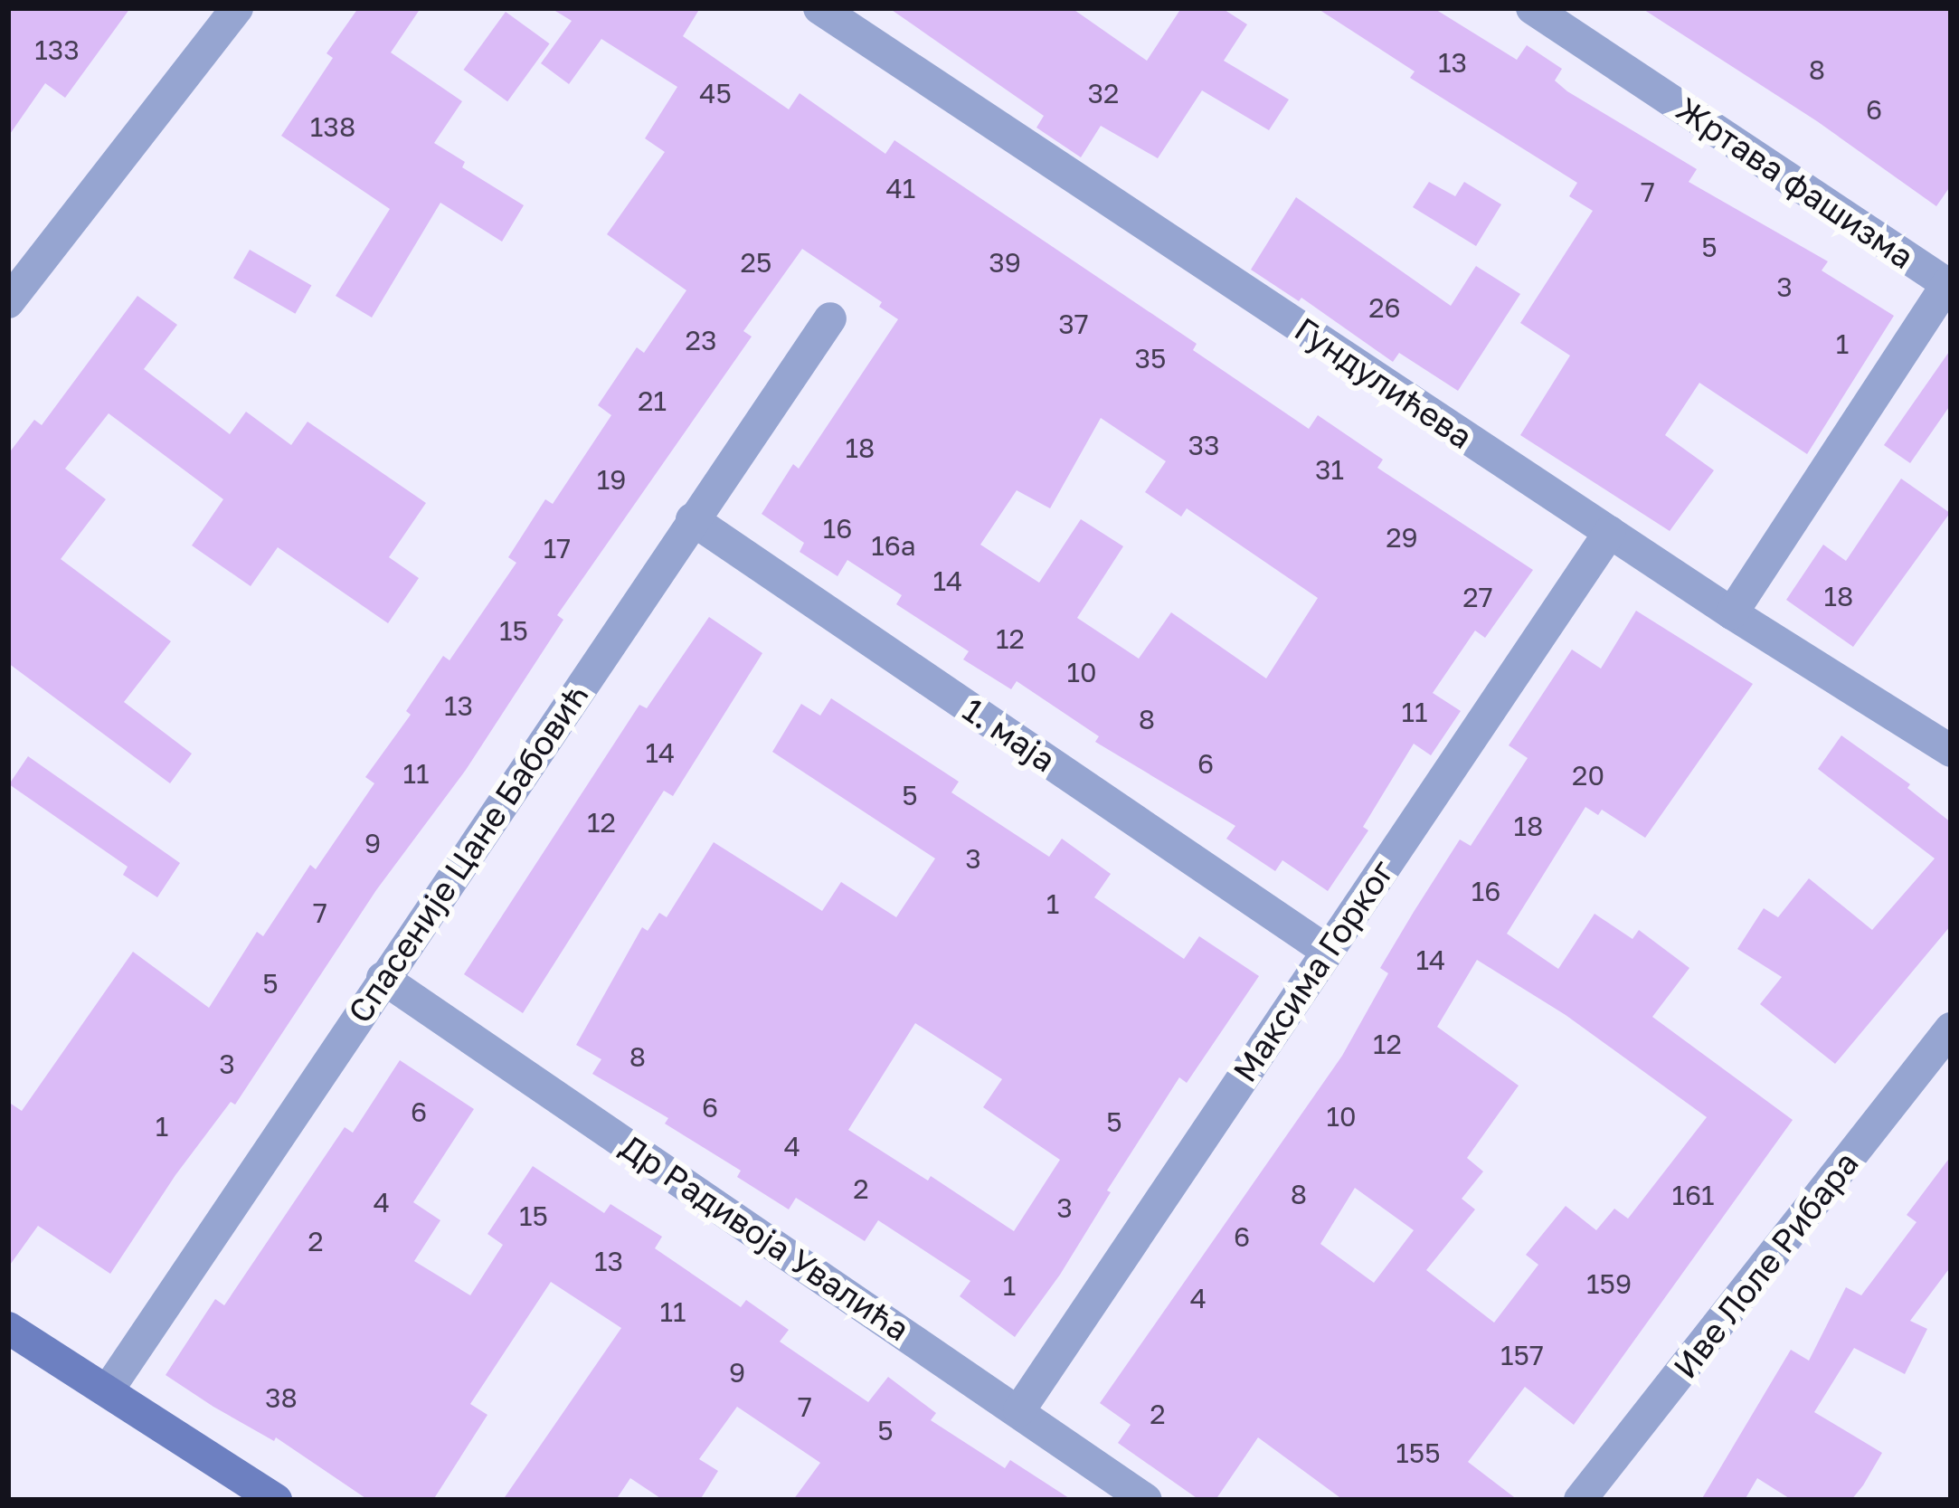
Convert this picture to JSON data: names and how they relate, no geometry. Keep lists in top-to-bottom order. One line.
{"streets":{"street":["Жртава фашизма","Гундулићева","1. маја","Спасеније Цане Бабовић","Максима Горког","Др Радивоја Увалића","Иве Лоле Рибара"]},"crossings":[["Жртава фашизма","Гундулићева"],["Гундулићева","Максима Горког"],["1. маја","Спасеније Цане Бабовић"],["1. маја","Максима Горког"],["Спасеније Цане Бабовић","Др Радивоја Увалића"],["Максима Горког","Др Радивоја Увалића"]],"house_numbers":["133","13","8","45","32","6","138","41","7","5","25","39","3","26","37","23","1","35","21","33","18","31","19","16","29","16a","17","14","18","27","15","12","10","13","11","8","14","6","11","20","5","12","18","9","3","16","1","7","14","5","12","8","3","6","6","10","5","1","4","2","8","161","4","3","15","6","2","13","159","1","4","11","157","9","38","7","2","5","155"]}
